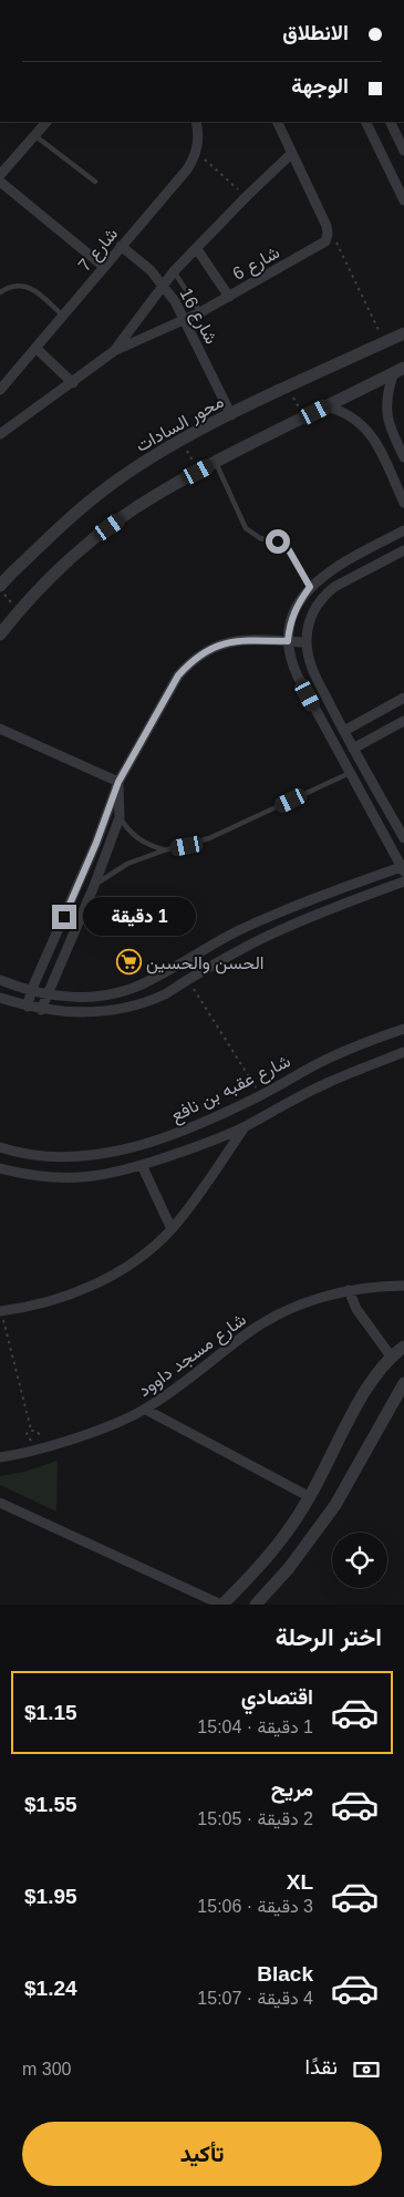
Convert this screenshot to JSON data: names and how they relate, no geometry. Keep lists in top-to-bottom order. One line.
{"streets":{"street":["شارع 7","شارع 6","شارع 16","محور السادات","شارع عقبه بن نافع","شارع مسجد داوود"]},"crossings":[["شارع 7","شارع 16"],["شارع 6","شارع 16"],["شارع 16","محور السادات"]],"places":{"supermarket":["الحسن والحسين"]},"page":{"banner":["الانطلاق","الوجهة"],"bubble":"1 دقيقة","heading":"اختر الرحلة","list":[{"name":"اقتصادي","note":"1 دقيقة · 15:04","value":"$1.15"},{"name":"مريح","note":"2 دقيقة · 15:05","value":"$1.55"},{"name":"XL","note":"3 دقيقة · 15:06","value":"$1.95"},{"name":"Black","note":"4 دقيقة · 15:07","value":"$1.24"}],"pay":["نقدًا","300 m"],"buttons":"تأكيد"}}
